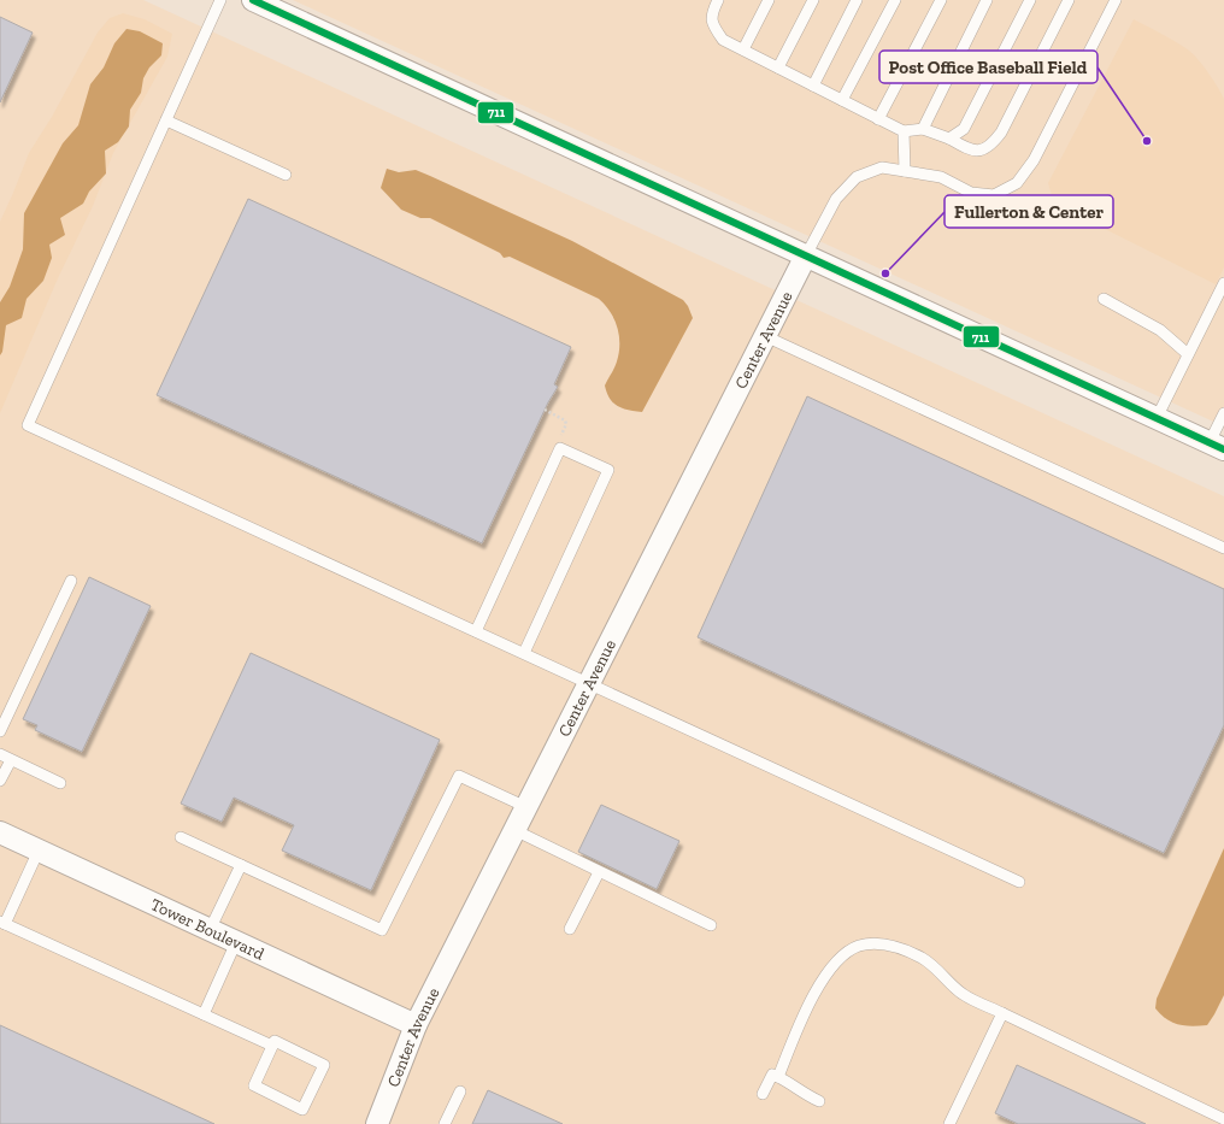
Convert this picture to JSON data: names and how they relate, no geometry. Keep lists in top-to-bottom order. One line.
{"streets":{"street":["Center Avenue","Tower Boulevard"]},"crossings":[["Center Avenue","Tower Boulevard"]],"places":["Post Office Baseball Field","Fullerton & Center"],"lines":["transit line 711"]}
